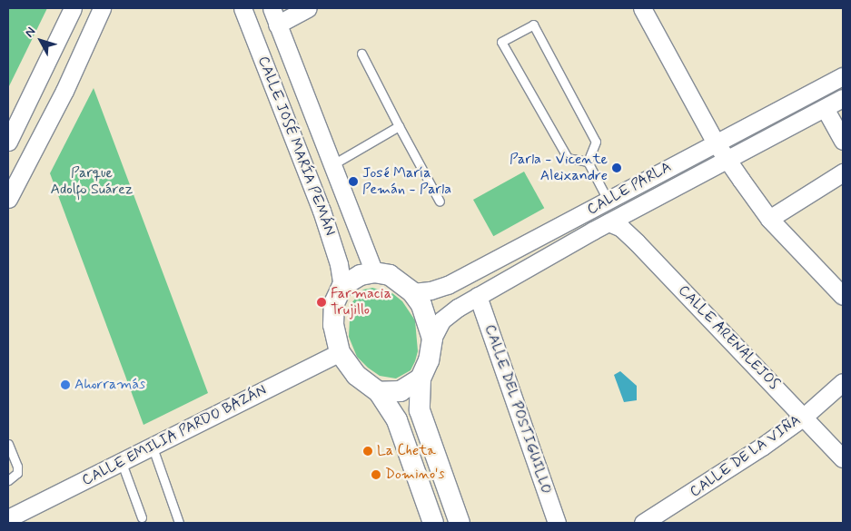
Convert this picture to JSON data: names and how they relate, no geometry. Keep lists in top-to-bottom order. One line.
{"streets":{"street":["CALLE JOSÉ MARÍA PEMÁN","CALLE PARLA","CALLE ARENALEJOS","CALLE DEL POSTIGUILLO","CALLE EMILIA PARDO BAZÁN","CALLE DE LA VIÑA"]},"crossings":[["CALLE JOSÉ MARÍA PEMÁN","CALLE PARLA"],["CALLE JOSÉ MARÍA PEMÁN","CALLE EMILIA PARDO BAZÁN"],["CALLE PARLA","CALLE ARENALEJOS"],["CALLE PARLA","CALLE DEL POSTIGUILLO"],["CALLE PARLA","CALLE EMILIA PARDO BAZÁN"],["CALLE ARENALEJOS","CALLE DE LA VIÑA"]],"parks":["Parque Adolfo Suárez"],"places":["Parla - Vicente Aleixandre","José María Pemán - Parla","Farmacia Trujillo","Ahorramás","La Cheta","Domino's"],"north":"top left"}
